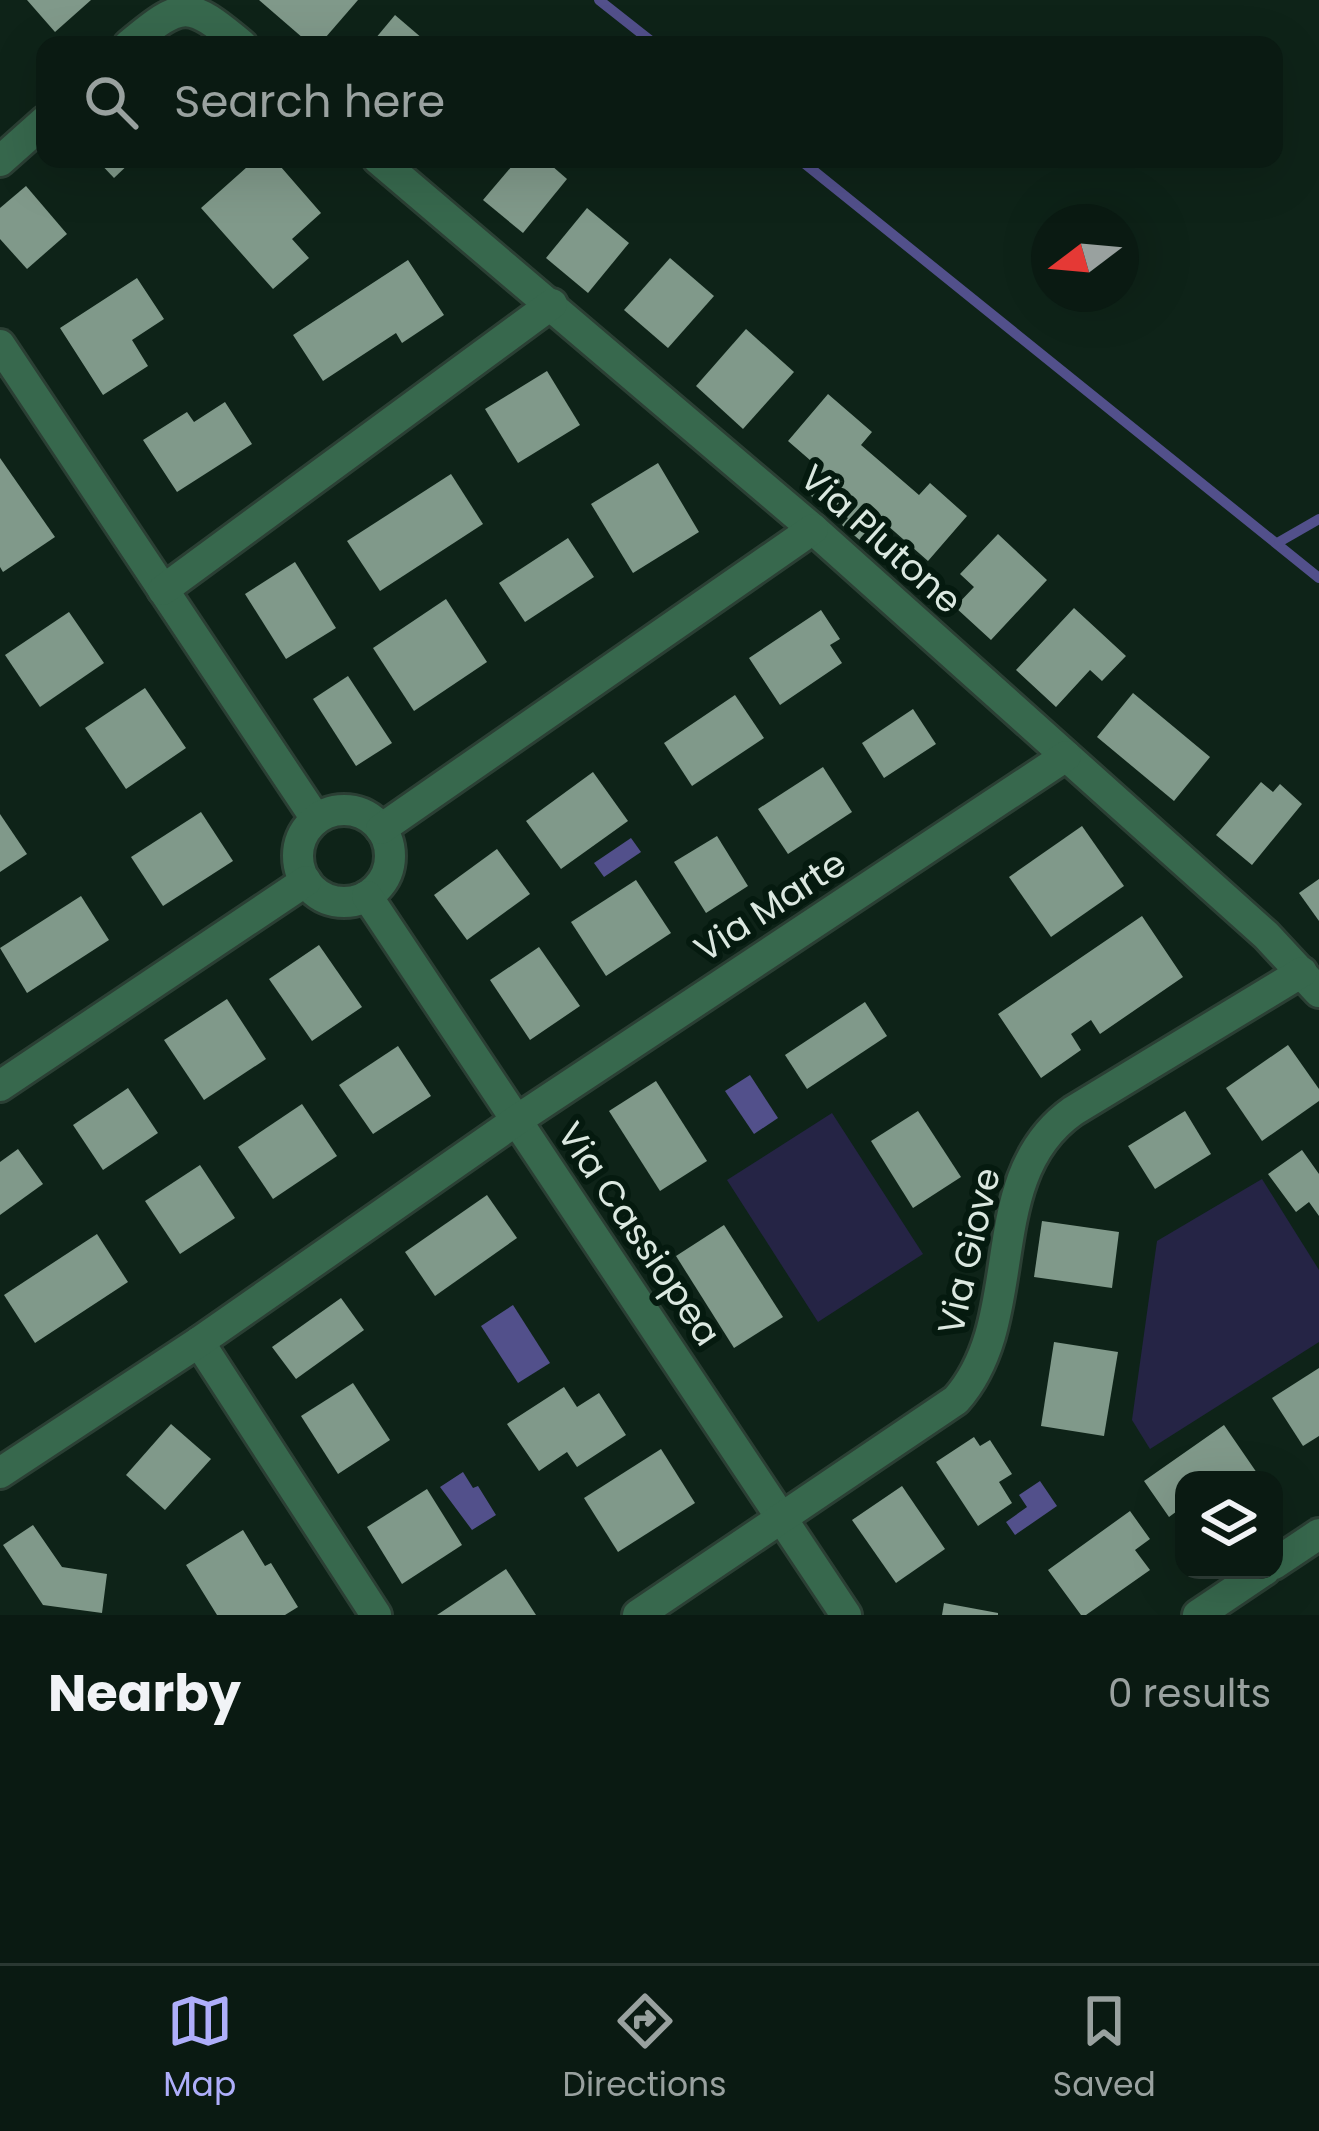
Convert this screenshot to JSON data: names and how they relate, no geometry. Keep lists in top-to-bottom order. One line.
{"streets":{"street":["Via Plutone","Via Marte","Via Cassiopea","Via Giove"]},"crossings":[["Via Plutone","Via Marte"],["Via Plutone","Via Giove"],["Via Marte","Via Cassiopea"],["Via Cassiopea","Via Giove"]],"north":"left","page":{"search":"Search here","heading":["Nearby","0 results"],"nav":["Map","Directions","Saved"]}}
